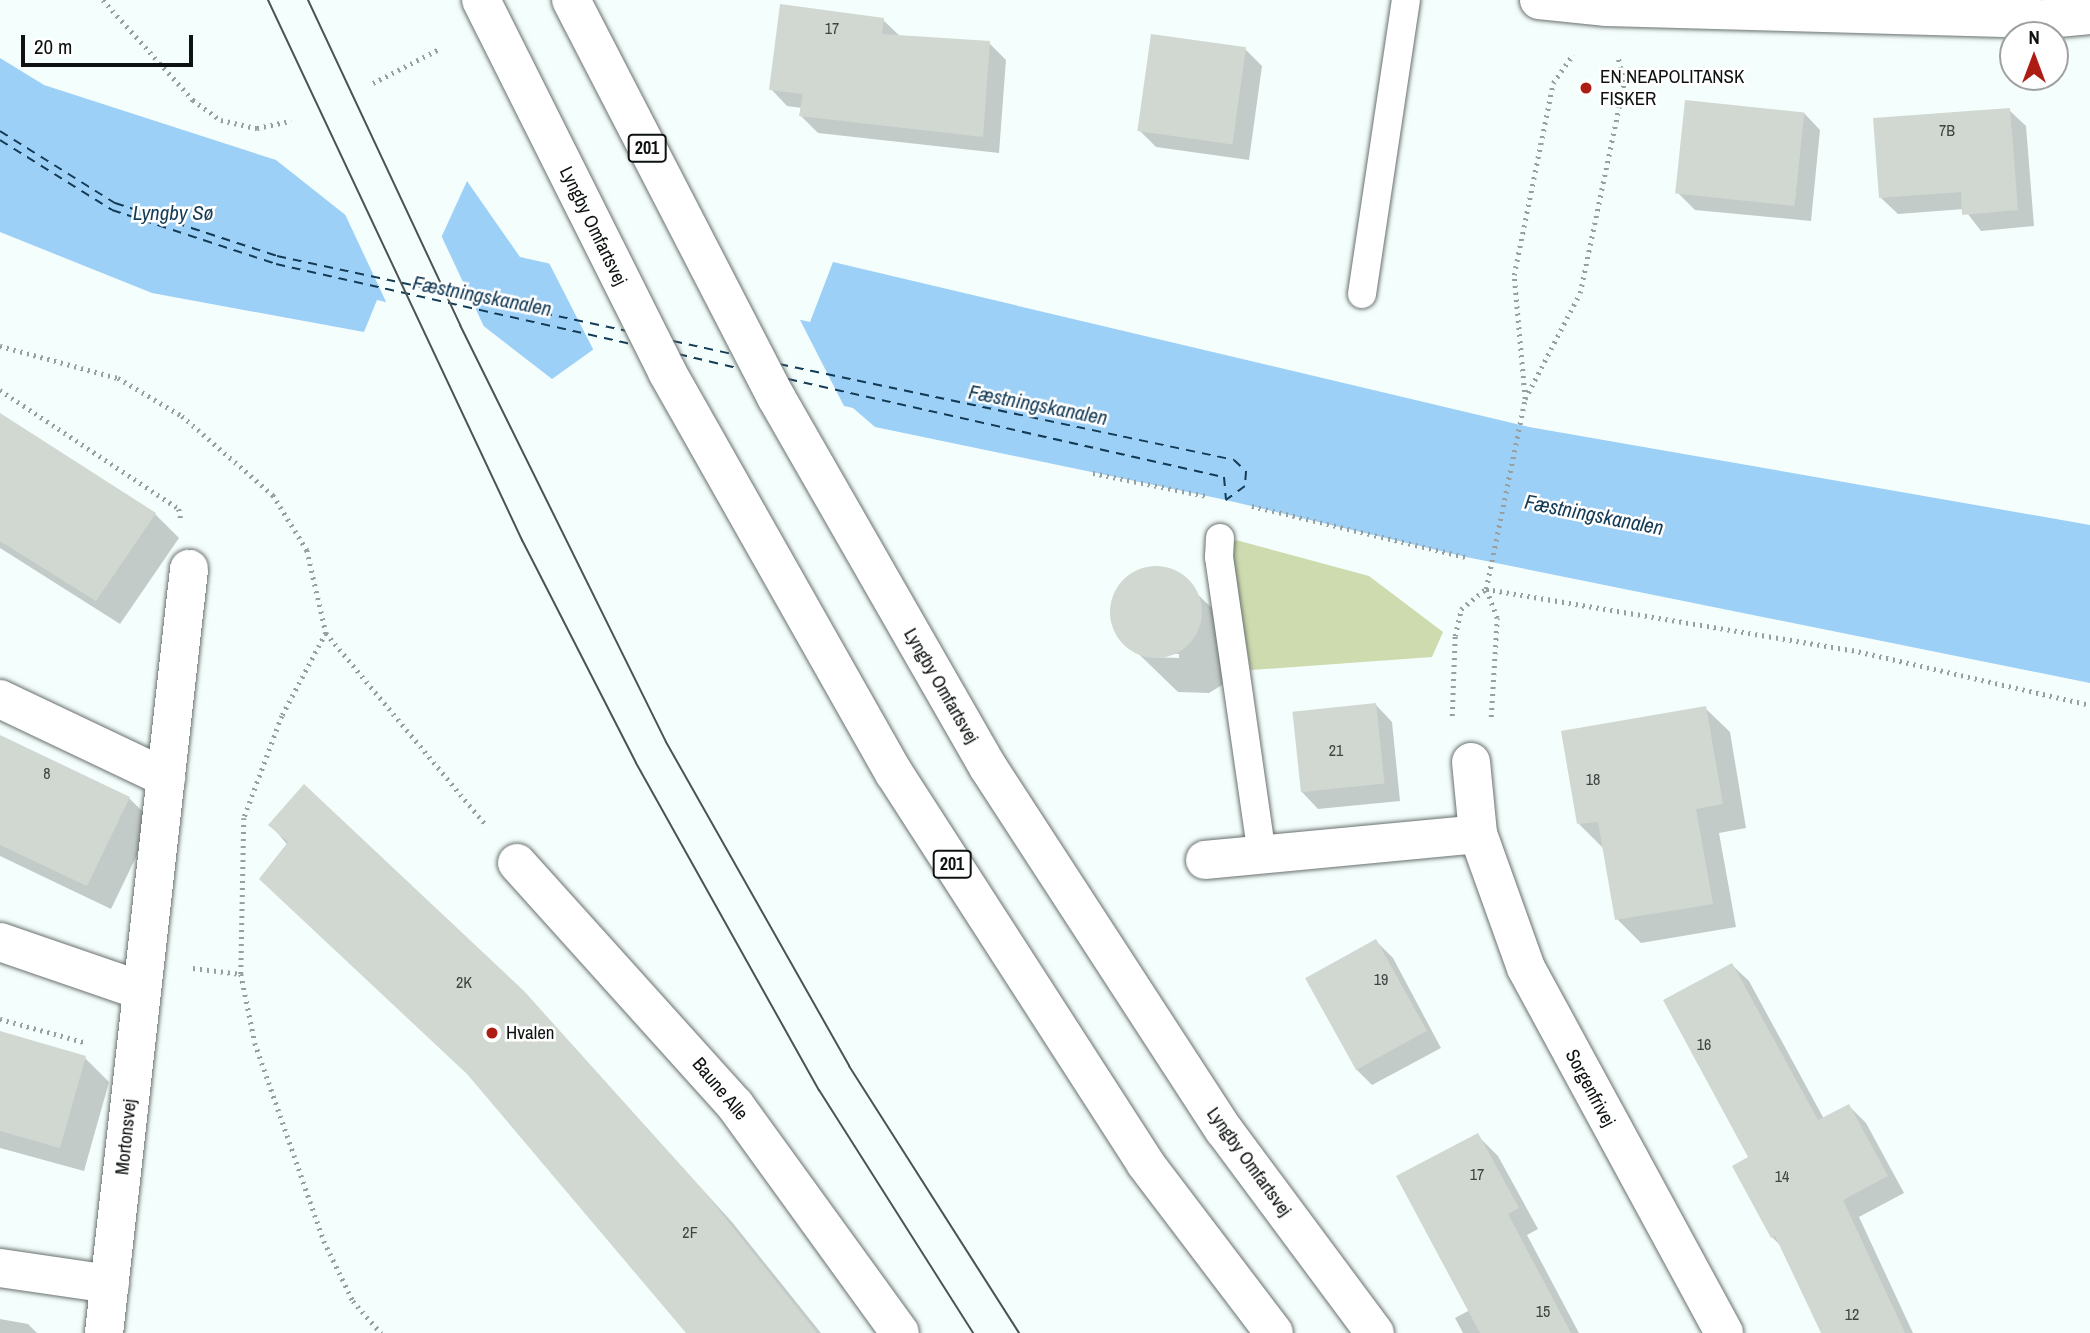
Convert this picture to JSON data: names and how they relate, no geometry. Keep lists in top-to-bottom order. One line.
{"streets":{"main road":["201","Lyngby Omfartsvej","Sorgenfrivej","Baune Alle","Mortonsvej"]},"water":["Lyngby Sø","Fæstningskanalen"],"places":["EN NEAPOLITANSK FISKER","Hvalen"],"house_numbers":["17","7B","21","8","18","19","2K","16","17","14","2F","15","12"],"scale_bar":"20 m","north":"top"}
